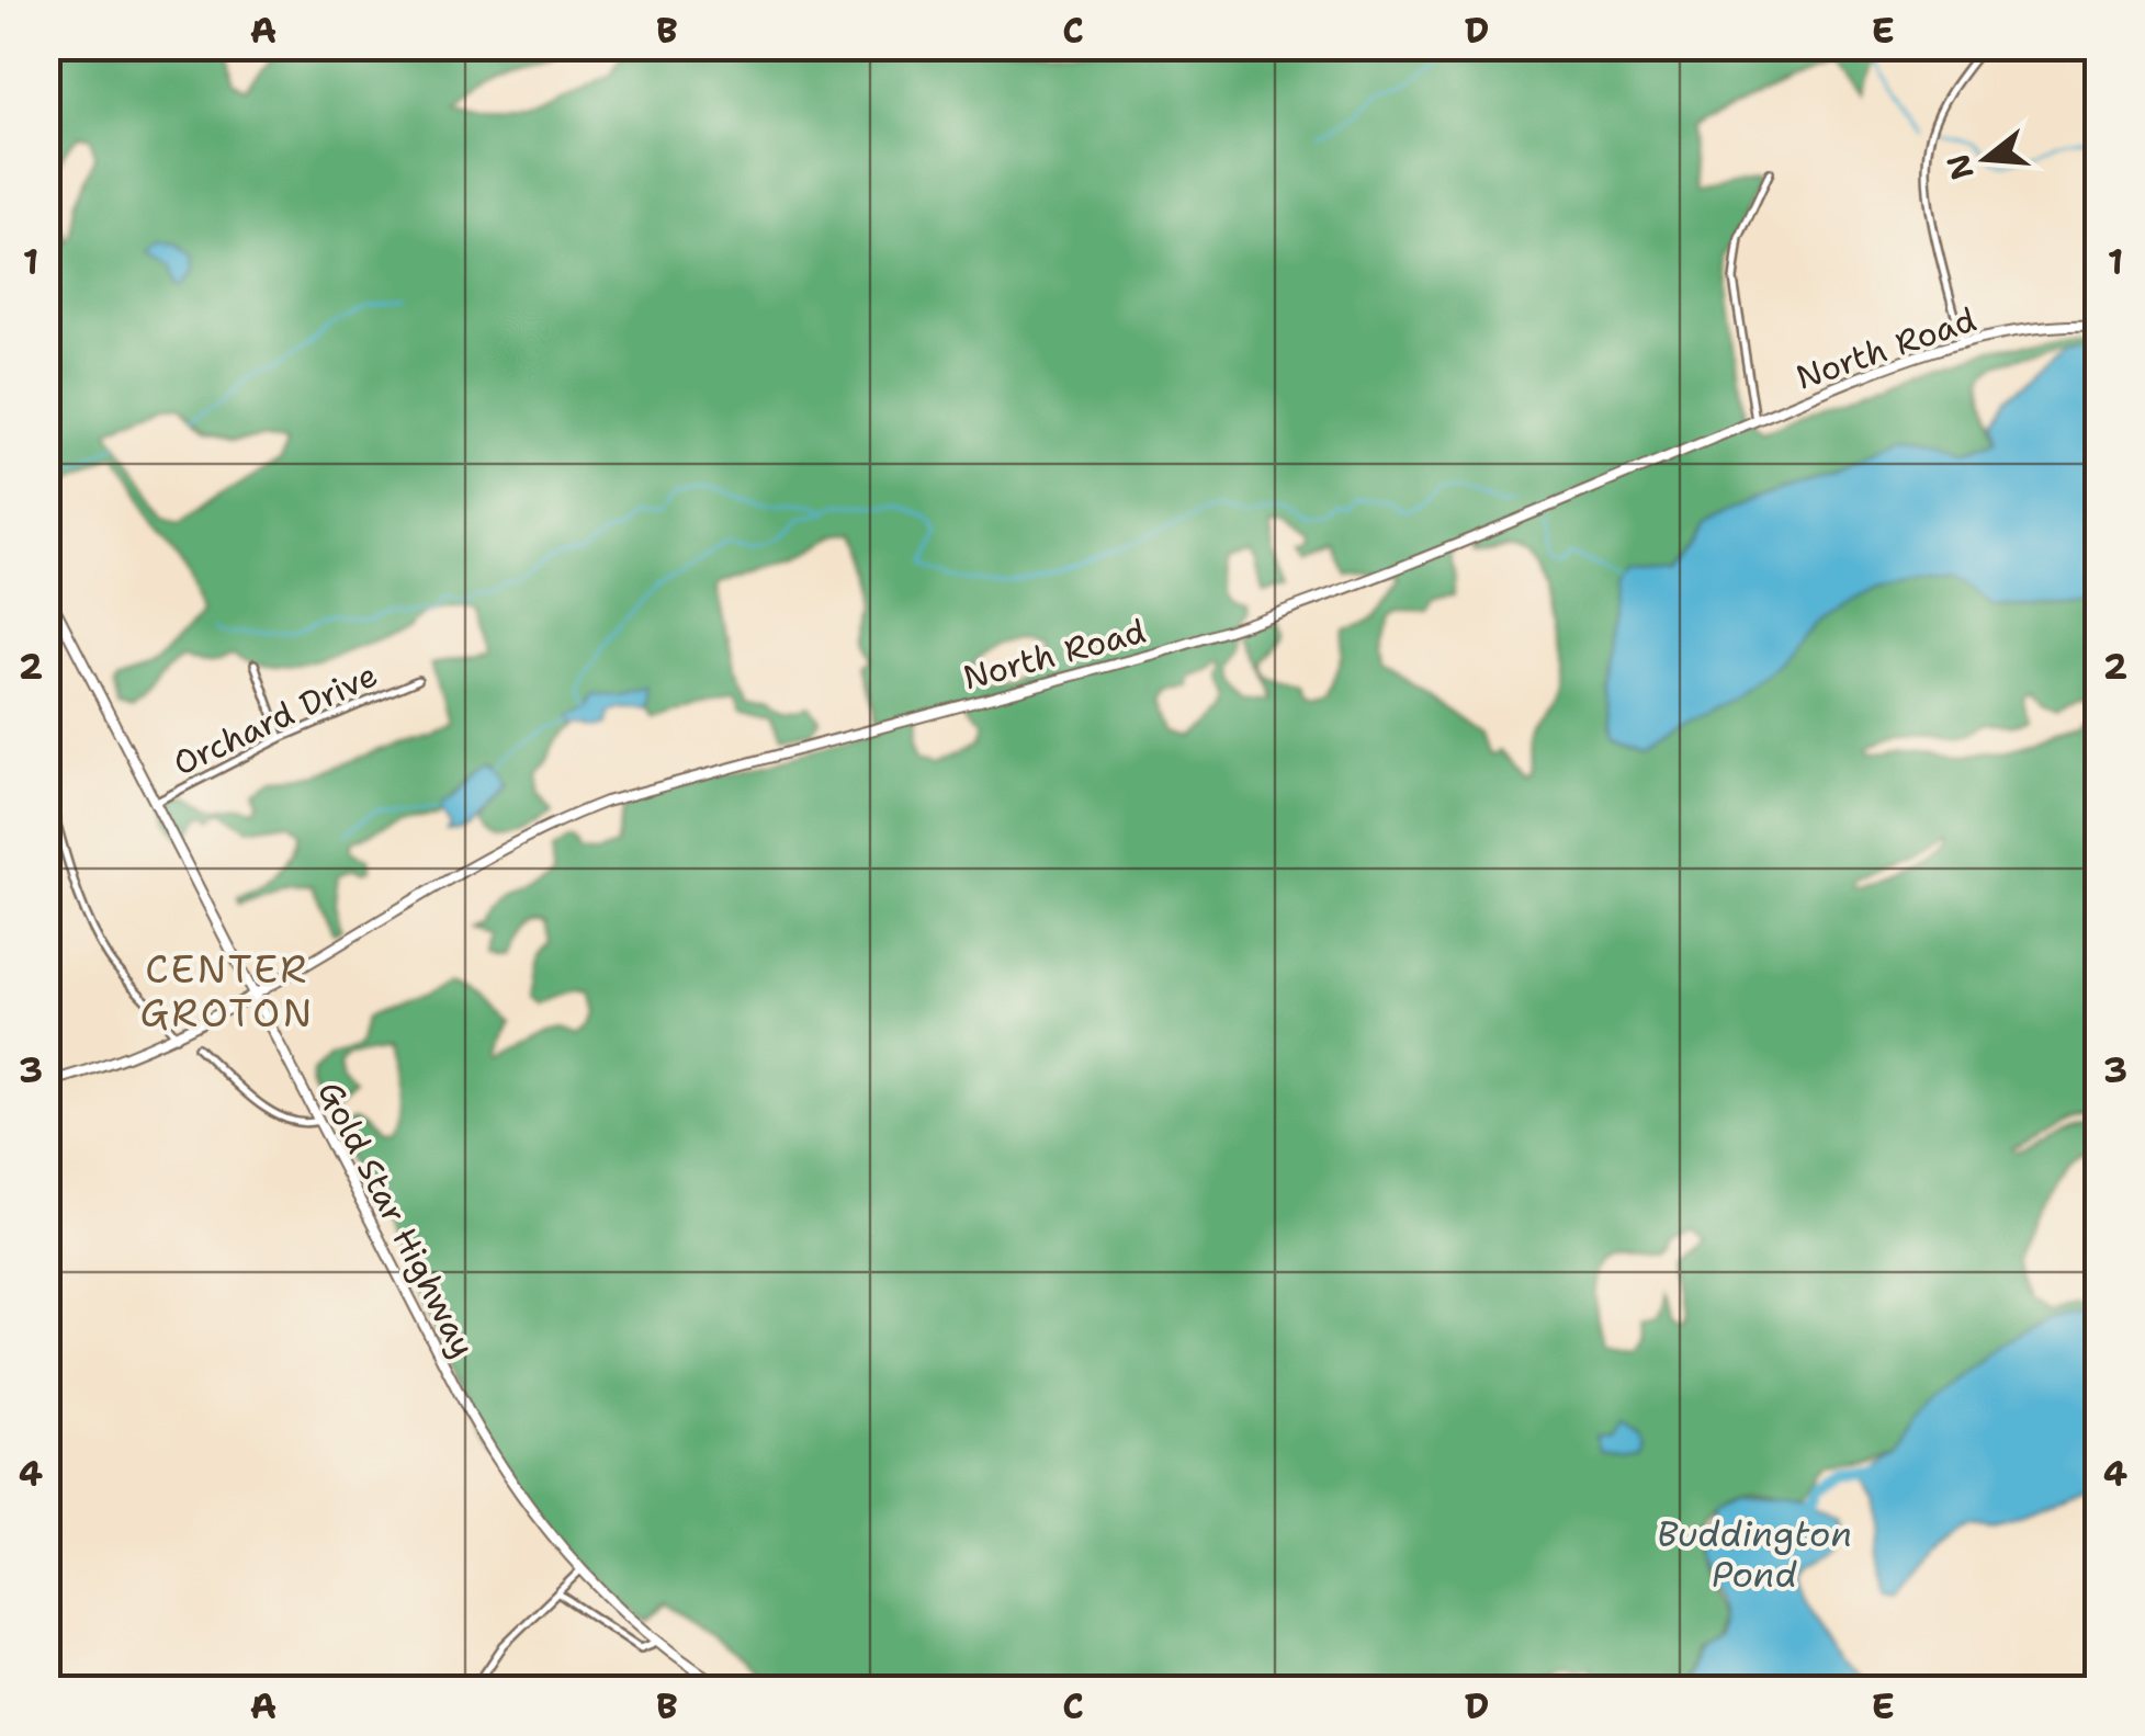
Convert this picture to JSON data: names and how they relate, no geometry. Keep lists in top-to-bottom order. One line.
{"streets":{"main road":["North Road","Gold Star Highway"],"street":["Orchard Drive"]},"crossings":[["North Road","Gold Star Highway"],["Orchard Drive","Gold Star Highway"]],"districts":["CENTER GROTON"],"water":["Buddington Pond"],"north":"left","grid":{"columns":["A","B","C","D","E"],"rows":["1","2","3","4"]}}
